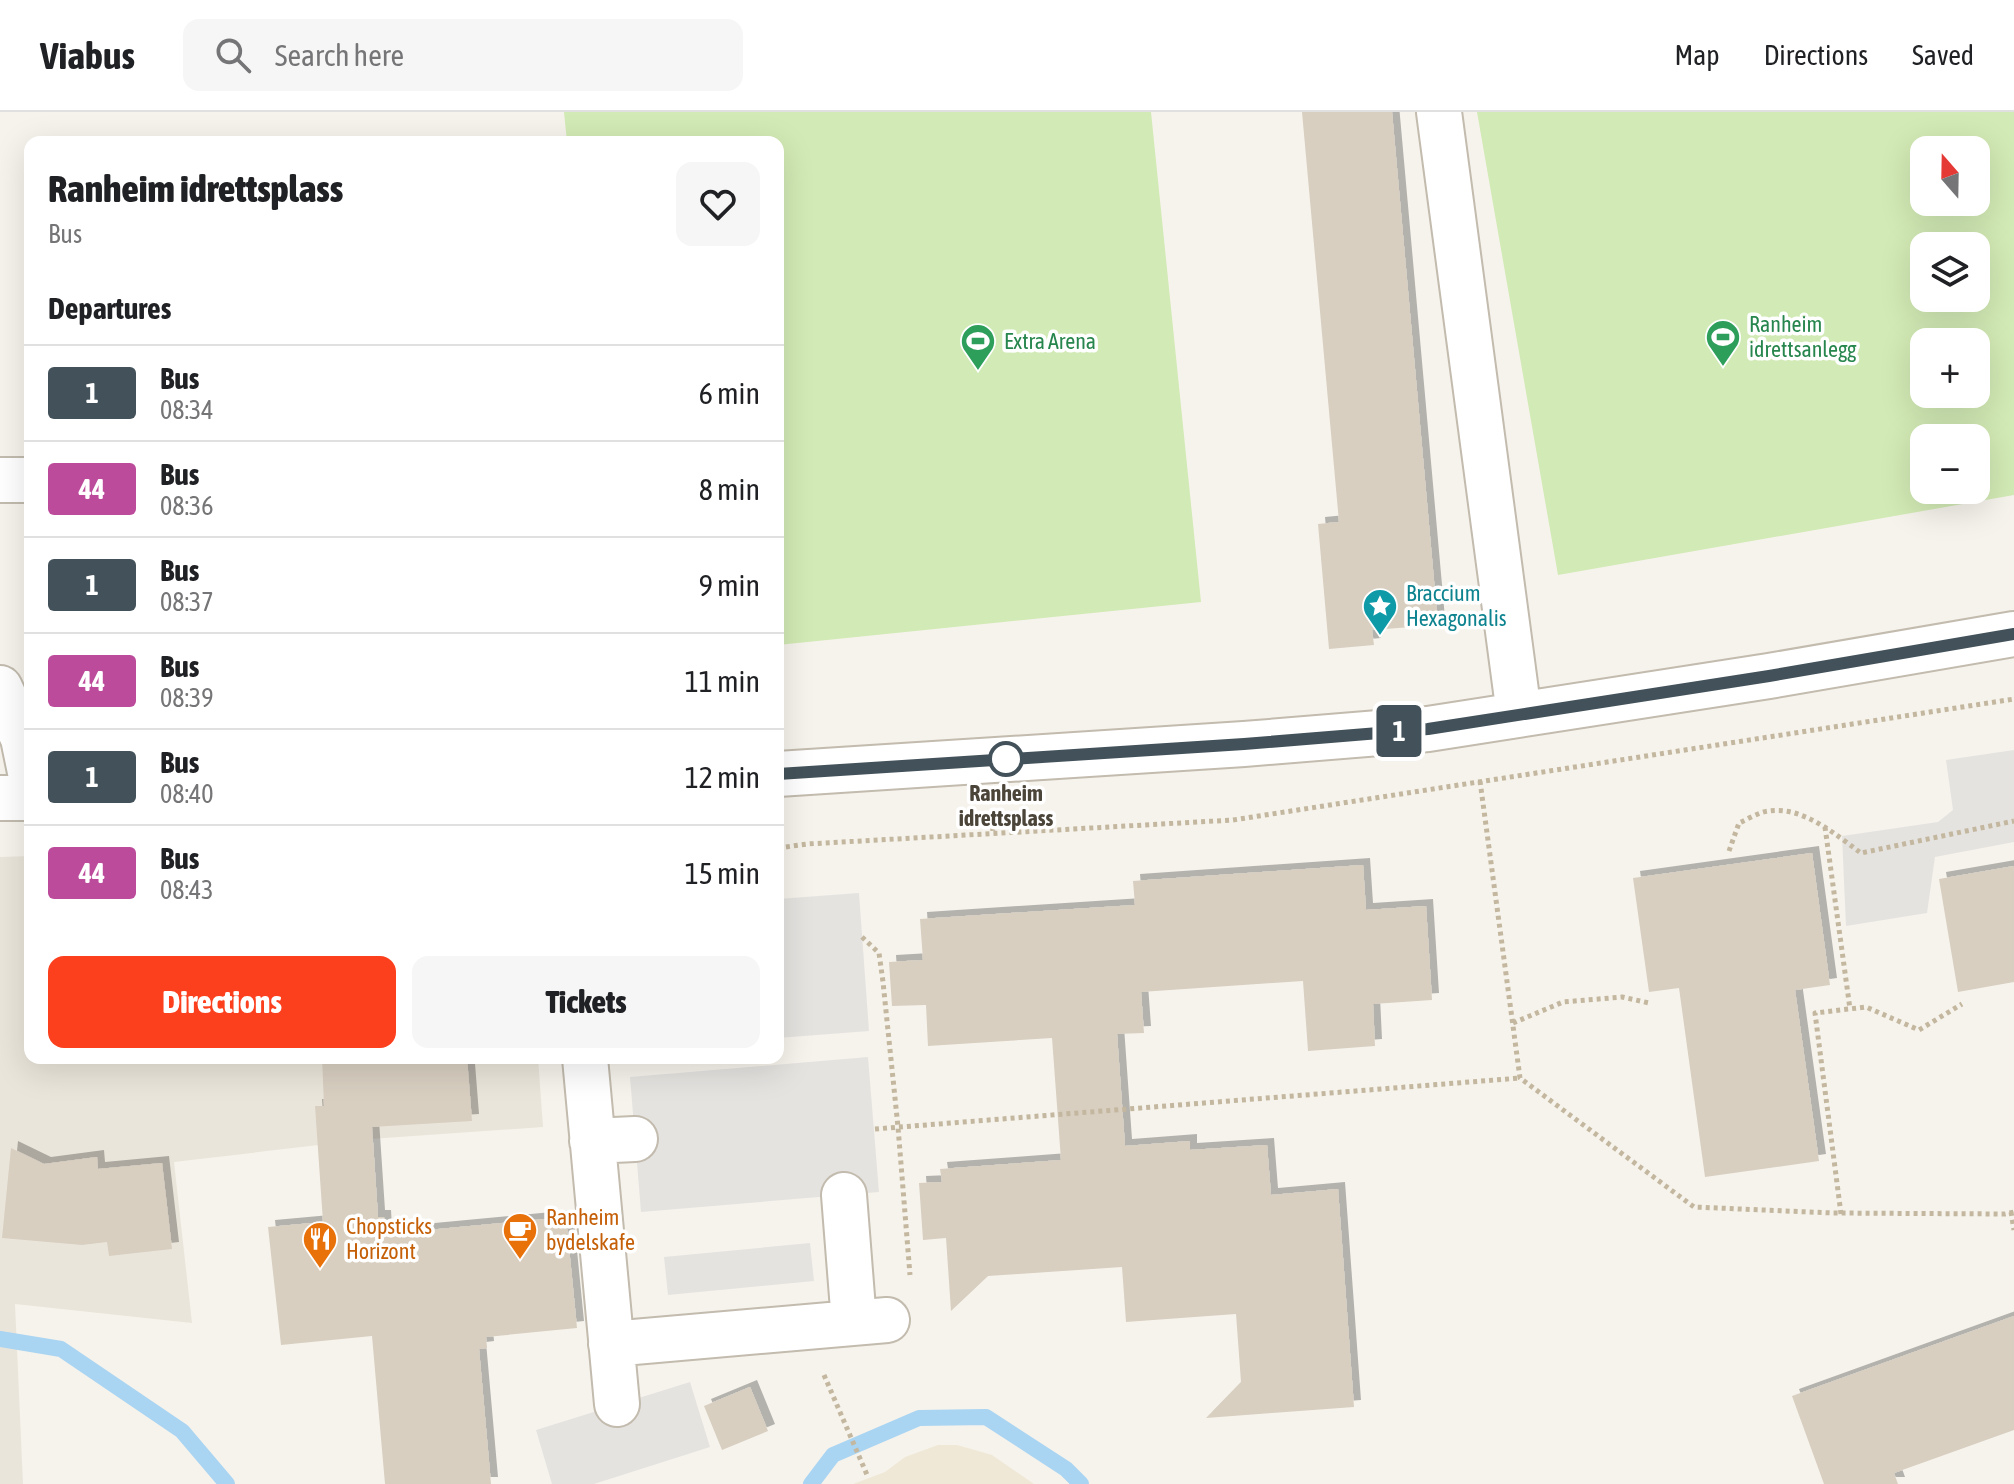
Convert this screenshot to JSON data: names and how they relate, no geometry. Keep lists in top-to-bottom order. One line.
{"places":{"sports":["Ranheim idrettsanlegg","Extra Arena"],"place":["Braccium Hexagonalis"],"other":["Ranheim idrettsplass"],"cafe":["Ranheim bydelskafe"],"restaurant":["Chopsticks Horizont"]},"lines":["bus line 1"],"north":"top","page":{"header":"Viabus","search":"Search here","nav":["Map","Directions","Saved"],"on_map":"1","map_buttons":["+","−"],"heading":[["Ranheim idrettsplass","Bus"],"Departures"],"list":[{"mark":"1","name":"Bus","note":"08:34","value":"6 min"},{"mark":"44","name":"Bus","note":"08:36","value":"8 min"},{"mark":"1","name":"Bus","note":"08:37","value":"9 min"},{"mark":"44","name":"Bus","note":"08:39","value":"11 min"},{"mark":"1","name":"Bus","note":"08:40","value":"12 min"},{"mark":"44","name":"Bus","note":"08:43","value":"15 min"}],"buttons":["Directions","Tickets"]}}
